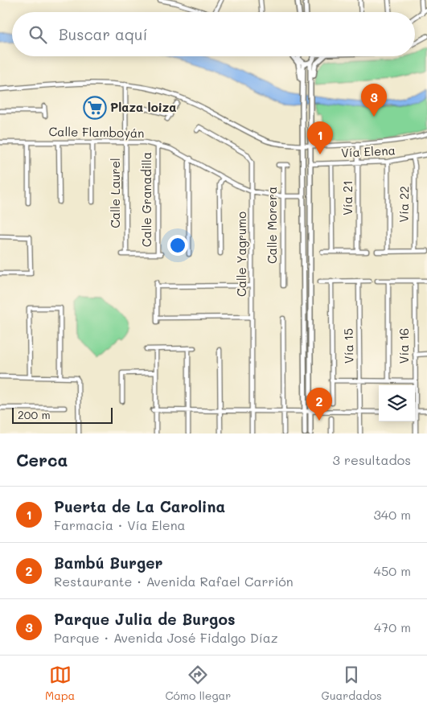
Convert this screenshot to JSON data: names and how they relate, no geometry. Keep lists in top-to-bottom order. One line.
{"streets":{"street":["Calle Flamboyán","Vía Elena","Calle Laurel","Vía 21","Calle Granadilla","Vía 22","Calle Morera","Calle Yagrumo","Vía 15","Vía 16"]},"crossings":[["Calle Flamboyán","Calle Laurel"],["Calle Flamboyán","Calle Granadilla"],["Calle Flamboyán","Calle Morera"],["Calle Flamboyán","Calle Yagrumo"],["Vía Elena","Vía 21"],["Vía Elena","Vía 22"],["Calle Laurel","Calle Granadilla"]],"places":{"supermarket":["Plaza loiza"]},"scale_bar":"200 m","page":{"search":"Buscar aquí","pins":["3","1","2"],"scale":"200 m","heading":["Cerca","3 resultados"],"list":[{"mark":"1","name":"Puerta de La Carolina","note":"Farmacia · Vía Elena","value":"340 m"},{"mark":"2","name":"Bambú Burger","note":"Restaurante · Avenida Rafael Carrión","value":"450 m"},{"mark":"3","name":"Parque Julia de Burgos","note":"Parque · Avenida José Fidalgo Díaz","value":"470 m"}],"nav":["Mapa","Cómo llegar","Guardados"]}}
